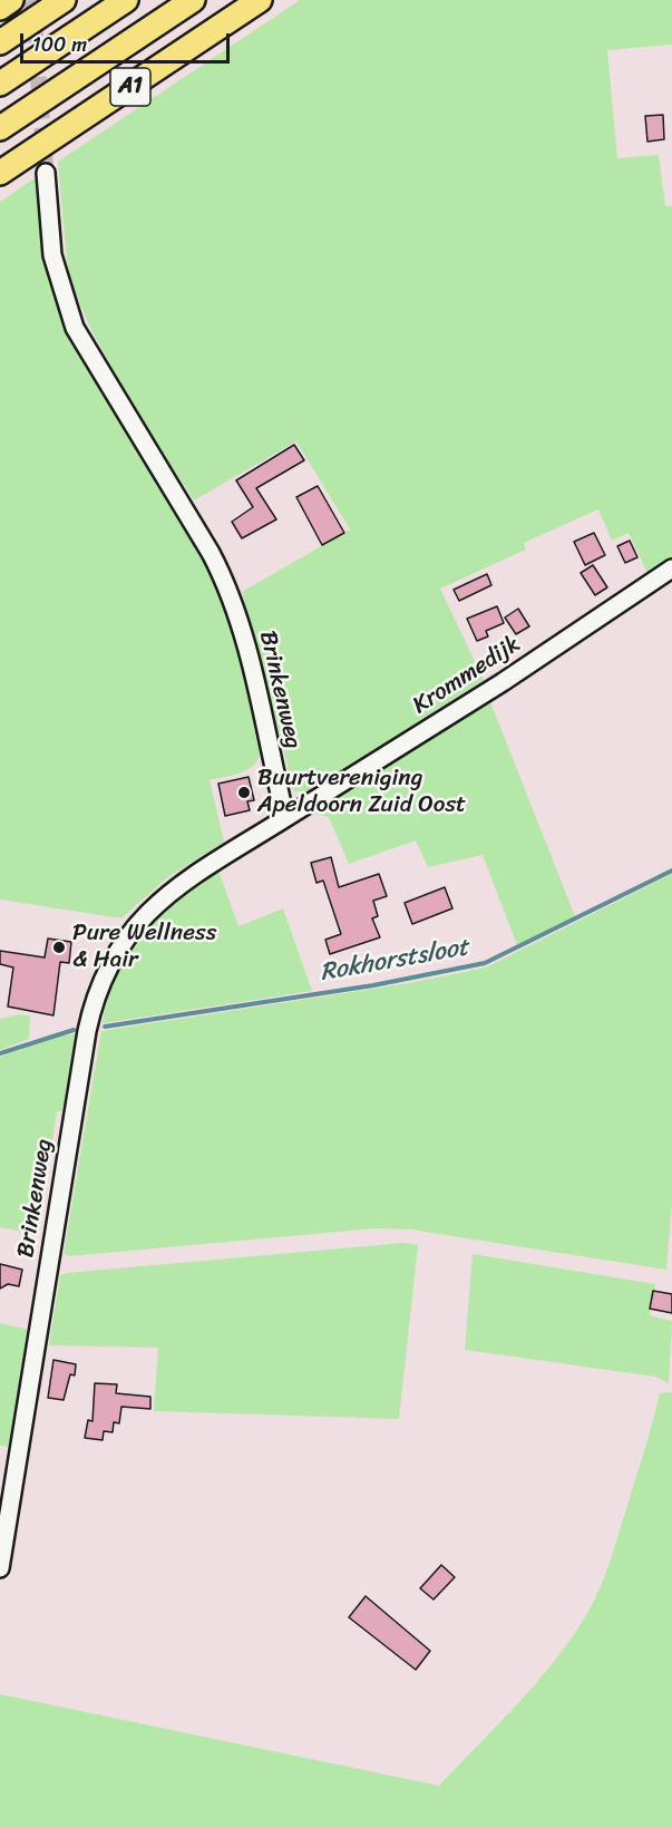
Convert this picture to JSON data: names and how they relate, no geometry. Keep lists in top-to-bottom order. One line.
{"streets":{"highway":["A1"],"street":["Krommedijk","Brinkenweg"]},"crossings":[["Krommedijk","Brinkenweg"]],"water":["Rokhorstsloot"],"places":["Buurtvereniging Apeldoorn Zuid Oost","Pure Wellness & Hair"],"scale_bar":"100 m"}
